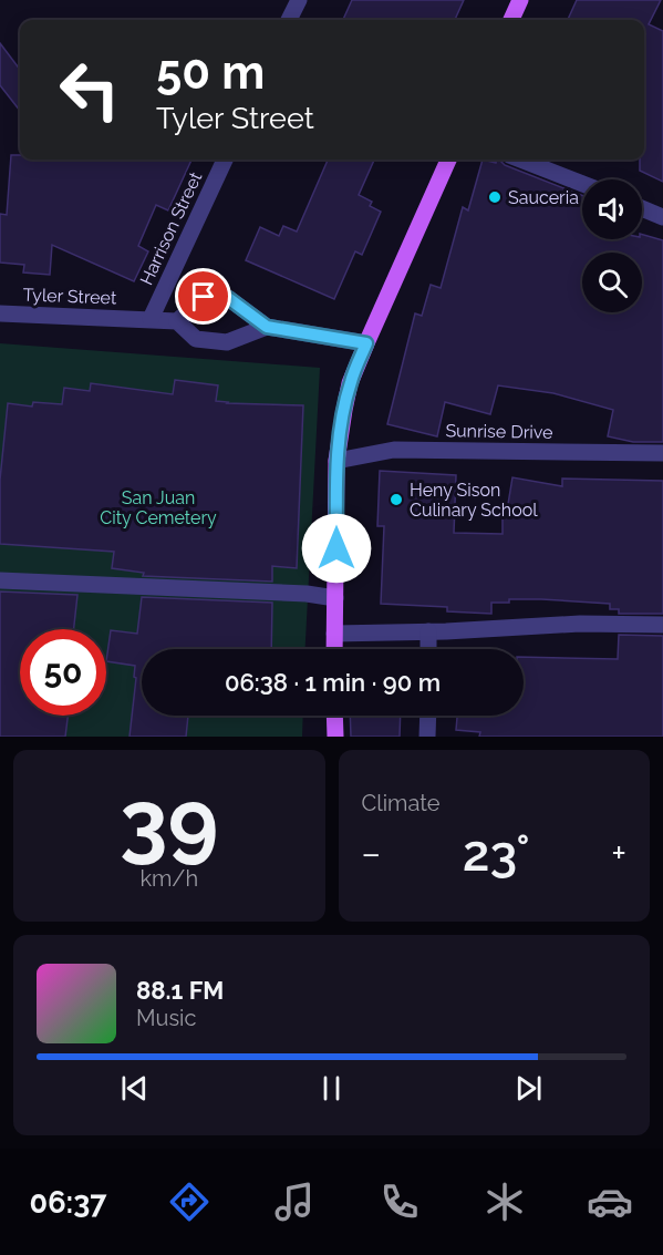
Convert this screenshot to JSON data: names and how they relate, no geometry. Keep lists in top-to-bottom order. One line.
{"streets":{"street":["Harrison Street","Tyler Street","Sunrise Drive"]},"crossings":[["Harrison Street","Tyler Street"]],"parks":["San Juan City Cemetery"],"places":["Sauceria","Heny Sison Culinary School"],"page":{"turn":["50 m","Tyler Street"],"limit":"50","trip":"06:38 · 1 min · 90 m","tile":[["39","km/h"],"Climate"],"heat":["−","23°","+"],"song":["88.1 FM","Music"],"tabs":"06:37"}}
